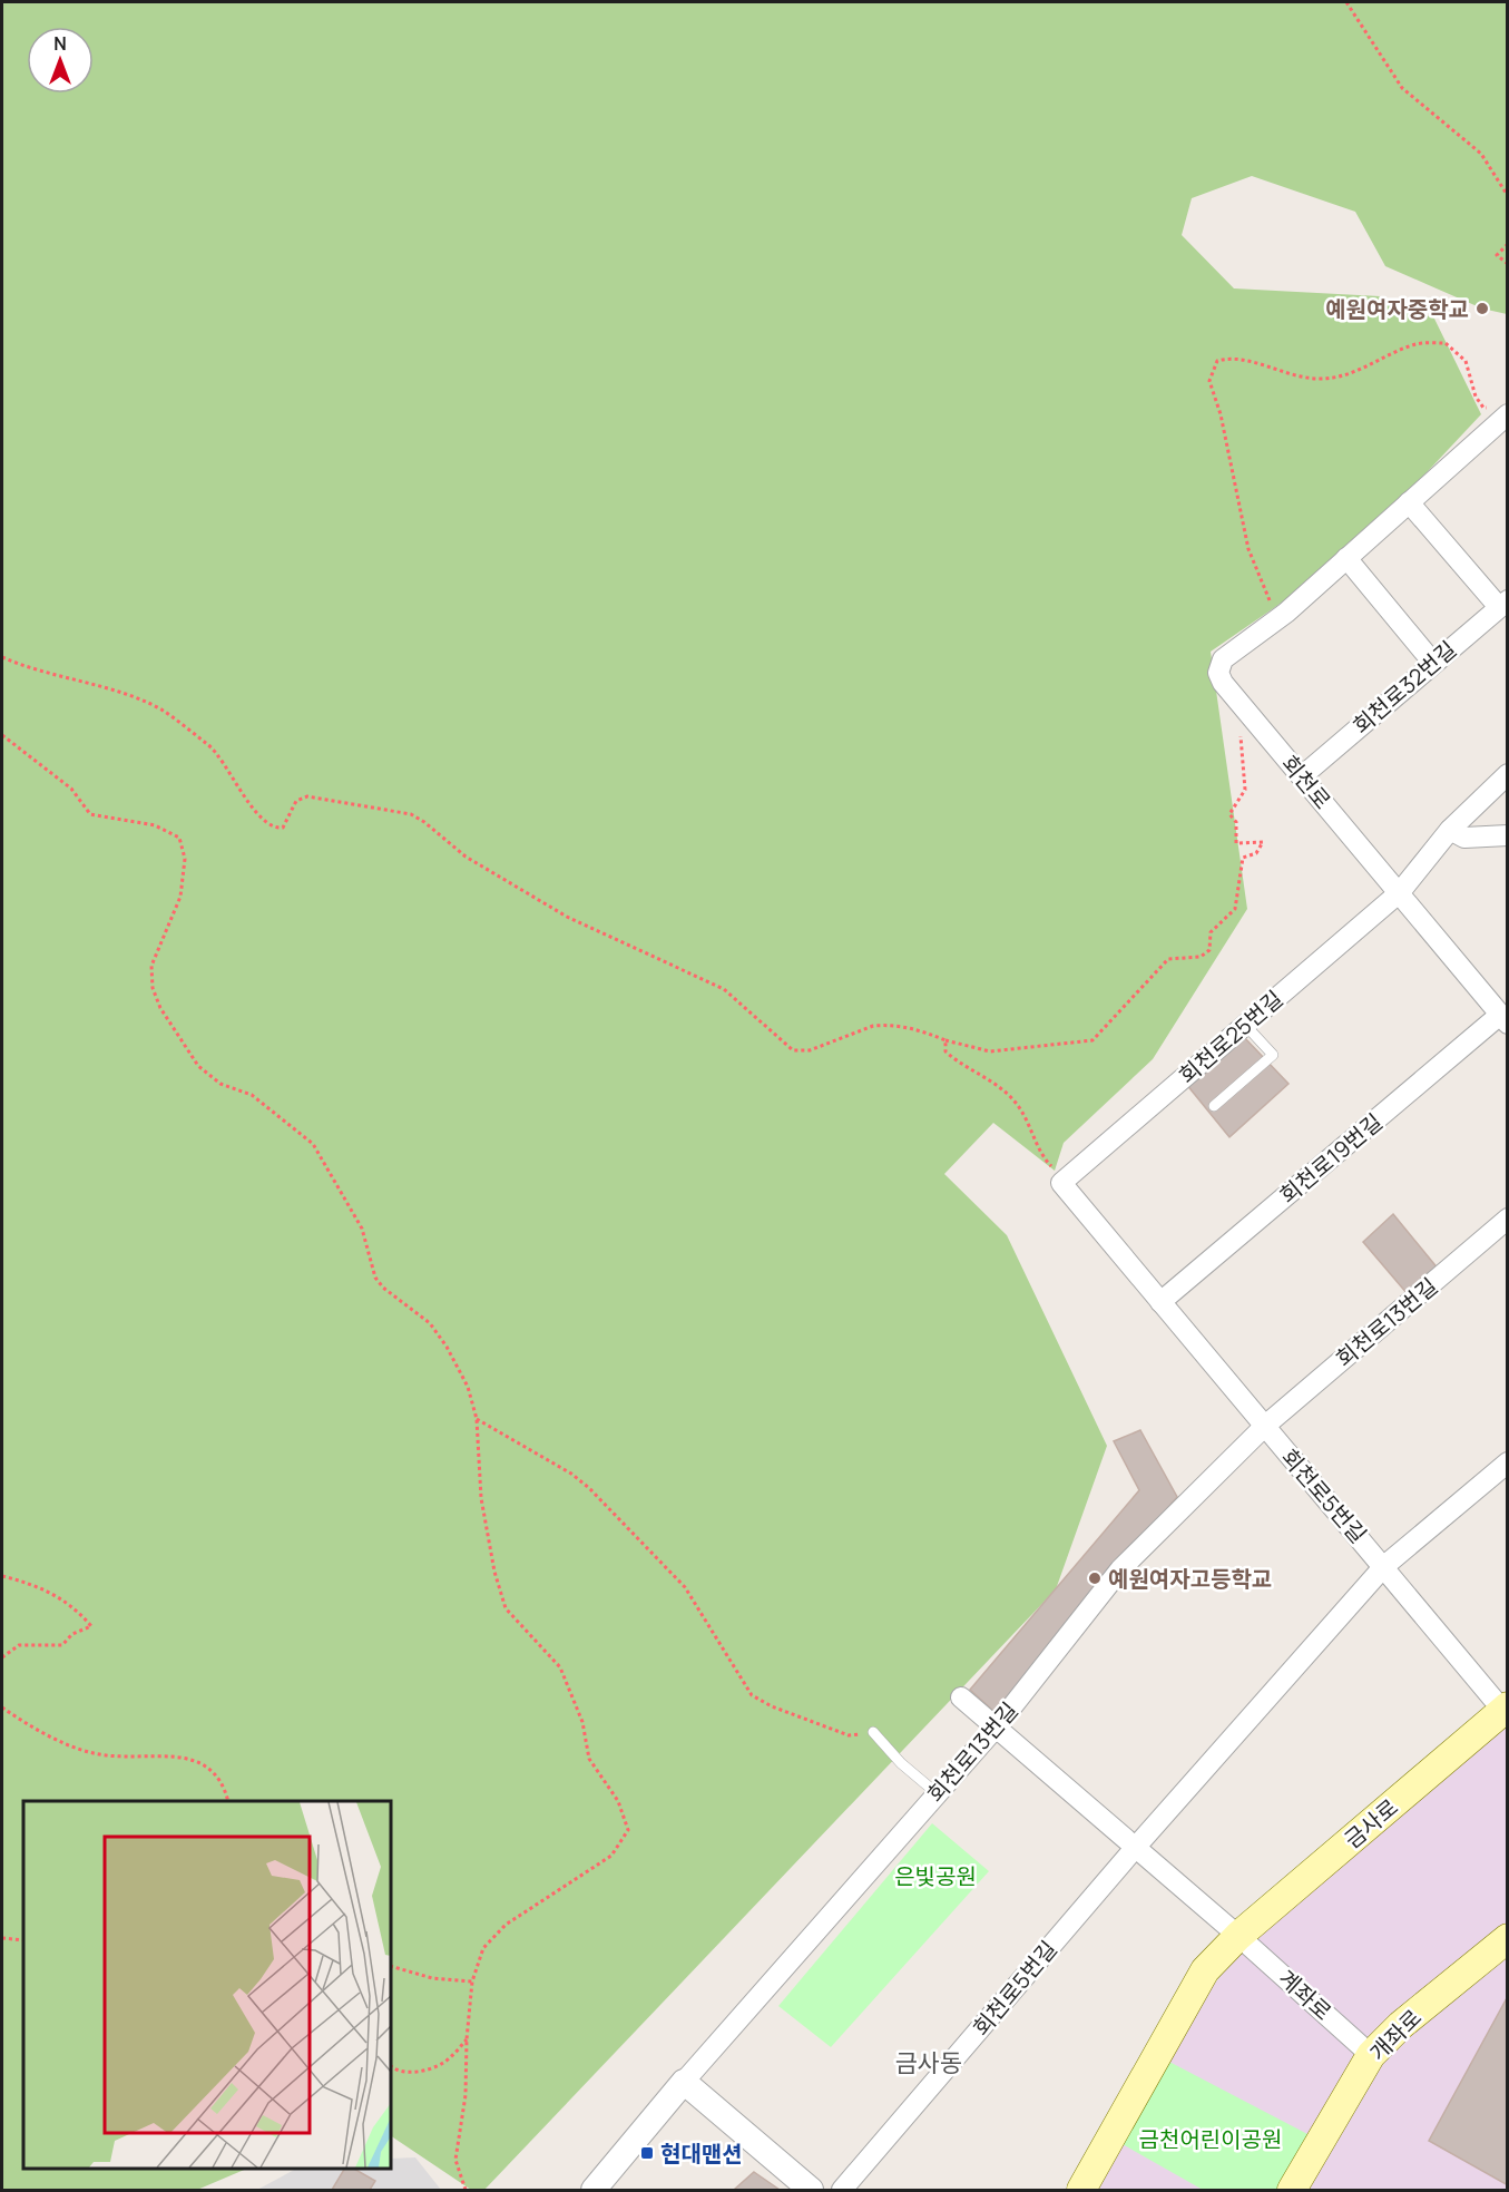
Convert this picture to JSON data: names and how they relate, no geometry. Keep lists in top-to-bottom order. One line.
{"streets":{"main road":["금사로","개좌로"],"street":["회천로32번길","회천로","회천로25번길","회천로19번길","회천로13번길","회천로5번길","계좌로"]},"crossings":[["회천로32번길","회천로"],["회천로","회천로25번길"],["회천로","회천로19번길"],["회천로13번길","회천로5번길"],["회천로5번길","금사로"],["금사로","계좌로"],["계좌로","개좌로"]],"districts":["금사동"],"parks":["은빛공원","금천어린이공원"],"places":{"other":["예원여자중학교","예원여자고등학교"],"transit":["현대맨션"]},"north":"top"}
